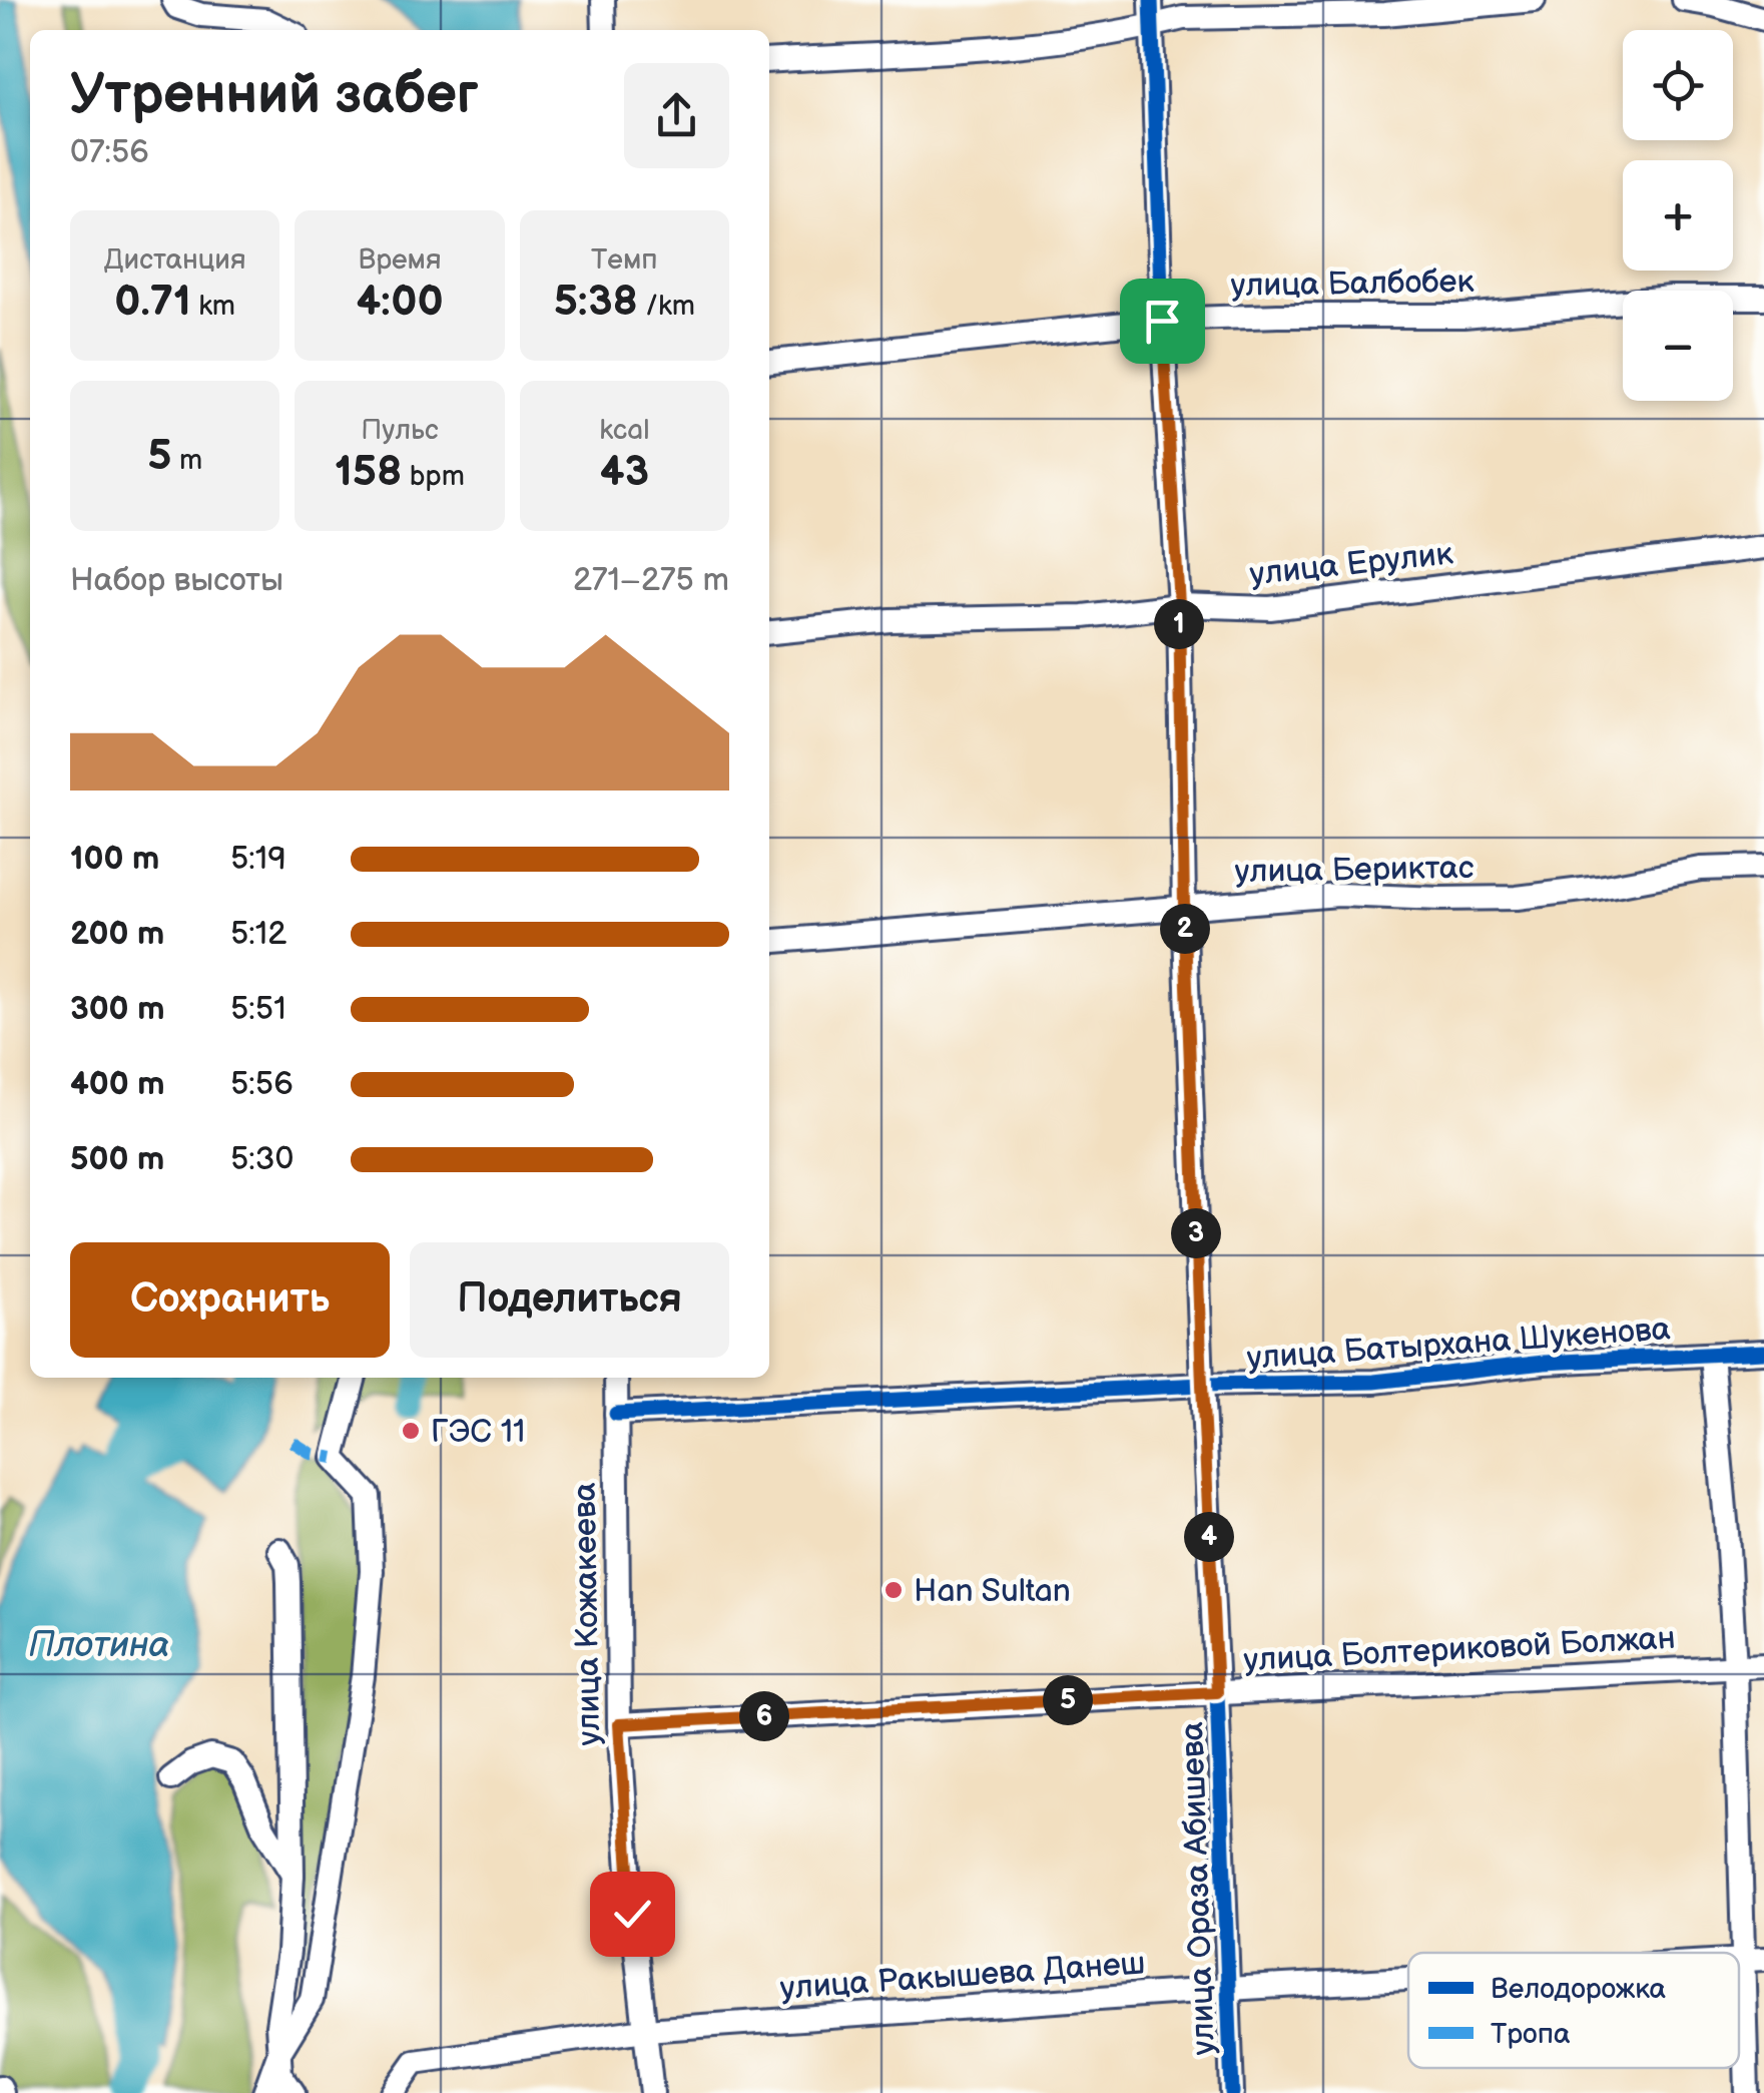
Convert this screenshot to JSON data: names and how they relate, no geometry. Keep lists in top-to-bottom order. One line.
{"streets":{"street":["улица Балбобек","улица Ерулик","улица Бериктас","улица Батырхана Шукенова","улица Кожакеева","улица Болтериковой Болжан","улица Ораза Абишева","улица Ракышева Данеш"]},"crossings":[["улица Балбобек","улица Ораза Абишева"],["улица Ерулик","улица Ораза Абишева"],["улица Бериктас","улица Ораза Абишева"],["улица Батырхана Шукенова","улица Кожакеева"],["улица Батырхана Шукенова","улица Ораза Абишева"],["улица Кожакеева","улица Болтериковой Болжан"],["улица Кожакеева","улица Ракышева Данеш"],["улица Болтериковой Болжан","улица Ораза Абишева"],["улица Ораза Абишева","улица Ракышева Данеш"]],"water":["Плотина"],"places":["ГЭС 11","Han Sultan"],"legend":["Велодорожка","Тропа"],"page":{"map_buttons":["+","−"],"heading":["Утренний забег","07:56"],"stats":[["Дистанция","0.71 km"],["Время","4:00"],["Темп","5:38 /km"],["5 m"],["Пульс","158 bpm"],["kcal","43"]],"chart":["Набор высоты","271–275 m"],"pins":["1","2","3","4","5","6"],"list":[{"name":"100 m","note":"5:19"},{"name":"200 m","note":"5:12"},{"name":"300 m","note":"5:51"},{"name":"400 m","note":"5:56"},{"name":"500 m","note":"5:30"}],"buttons":["Сохранить","Поделиться"]}}
